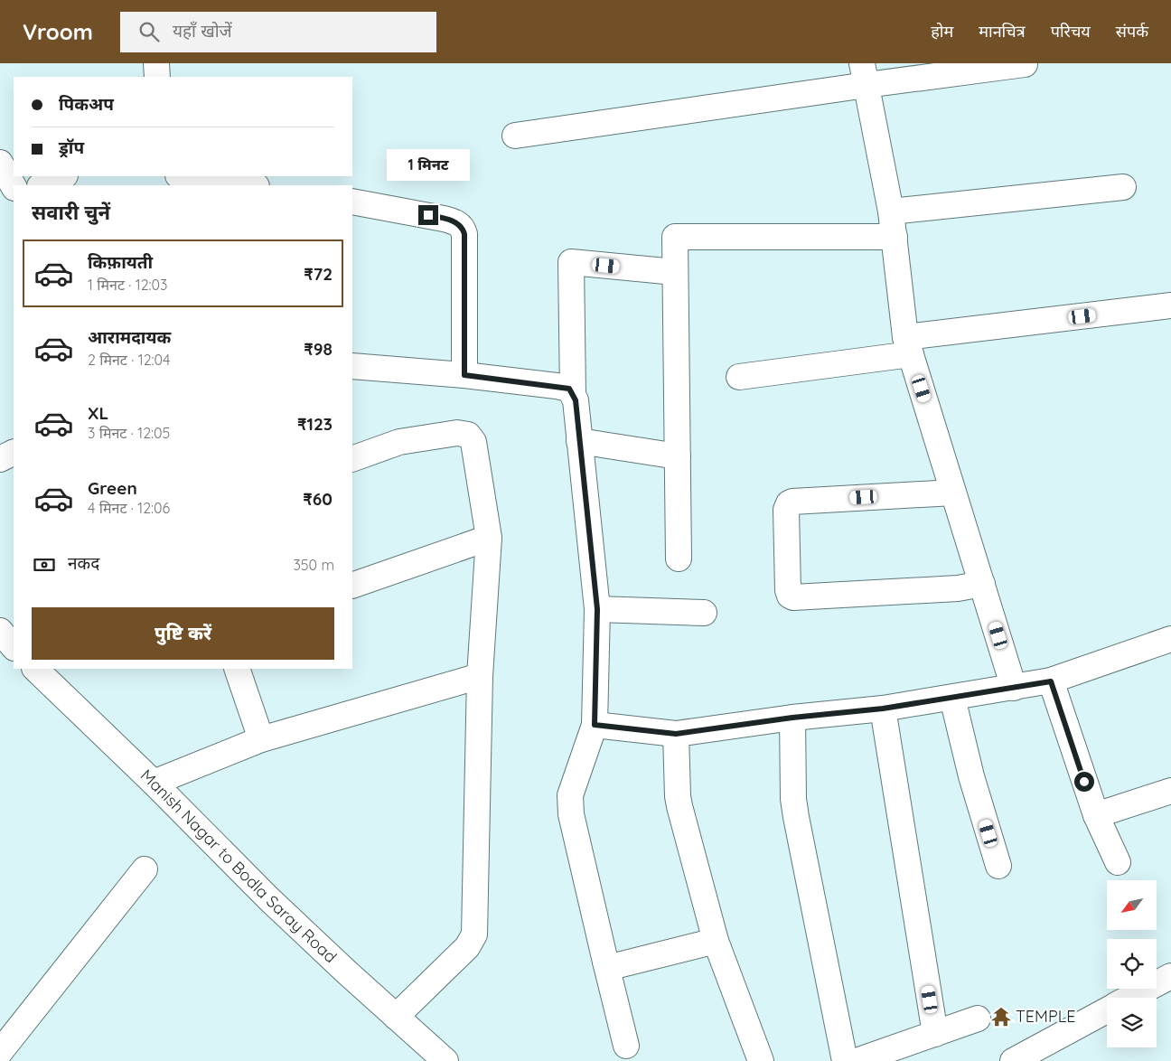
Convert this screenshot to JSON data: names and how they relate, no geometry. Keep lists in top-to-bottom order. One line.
{"streets":{"street":["Manish Nagar to Bodla Saray Road"]},"places":{"temple":["TEMPLE"]},"north":"bottom left","page":{"header":"Vroom","search":"यहाँ खोजें","nav":["होम","मानचित्र","परिचय","संपर्क"],"banner":["पिकअप","ड्रॉप"],"bubble":"1 मिनट","heading":"सवारी चुनें","list":[{"name":"किफ़ायती","note":"1 मिनट · 12:03","value":"₹72"},{"name":"आरामदायक","note":"2 मिनट · 12:04","value":"₹98"},{"name":"XL","note":"3 मिनट · 12:05","value":"₹123"},{"name":"Green","note":"4 मिनट · 12:06","value":"₹60"}],"pay":["नकद","350 m"],"buttons":"पुष्टि करें"}}
